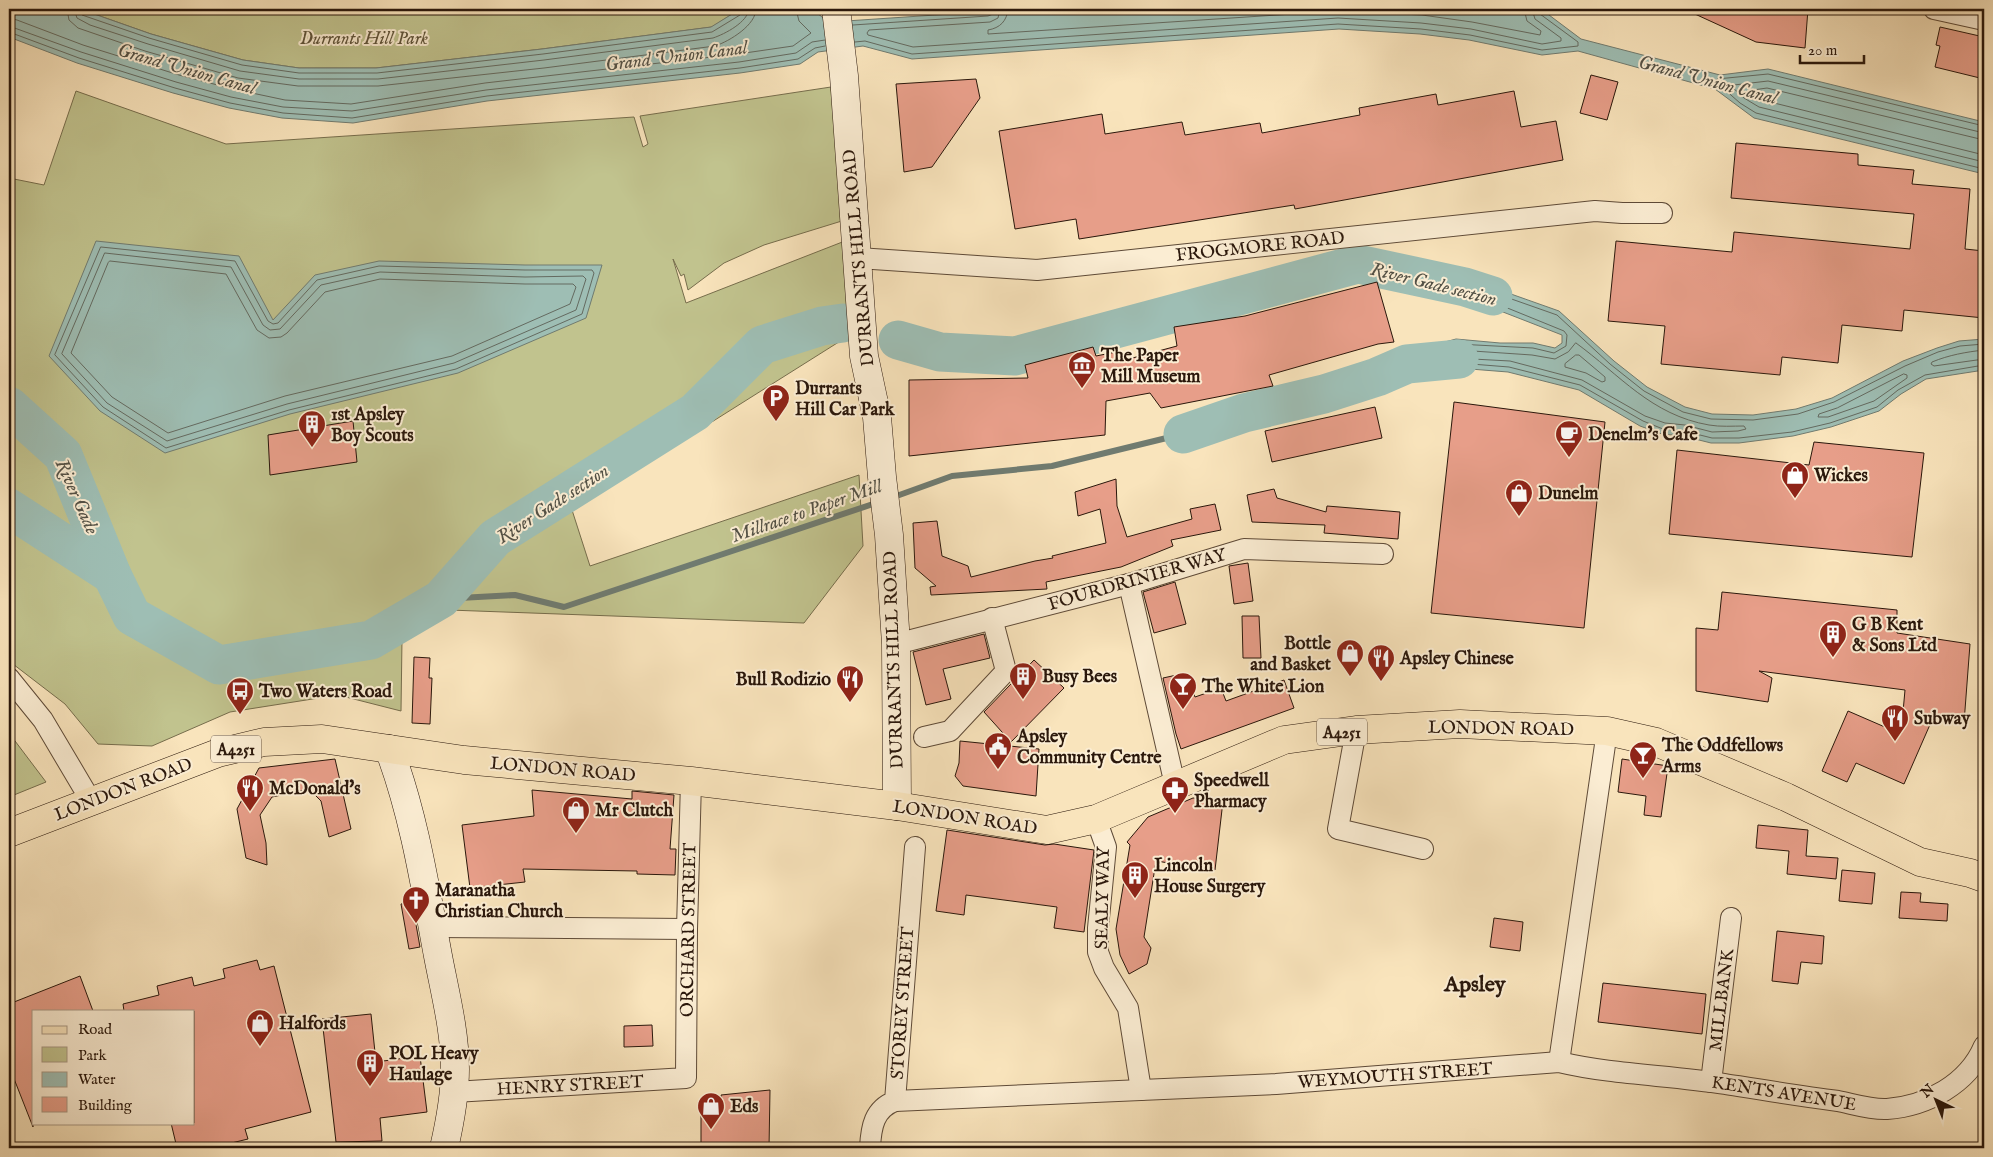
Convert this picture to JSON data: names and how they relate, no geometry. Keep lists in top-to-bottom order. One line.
{"streets":{"main road":["LONDON ROAD","A4251"],"street":["FROGMORE ROAD","DURRANTS HILL ROAD","FOURDRINIER WAY","SEALY WAY","ORCHARD STREET","MILLBANK","STOREY STREET","WEYMOUTH STREET","HENRY STREET","KENTS AVENUE"]},"crossings":[["FROGMORE ROAD","DURRANTS HILL ROAD"],["DURRANTS HILL ROAD","FOURDRINIER WAY"],["DURRANTS HILL ROAD","LONDON ROAD"],["LONDON ROAD","SEALY WAY"],["LONDON ROAD","ORCHARD STREET"],["SEALY WAY","WEYMOUTH STREET"],["ORCHARD STREET","HENRY STREET"],["MILLBANK","KENTS AVENUE"],["STOREY STREET","WEYMOUTH STREET"],["WEYMOUTH STREET","KENTS AVENUE"]],"districts":["Apsley"],"water":["Grand Union Canal","River Gade section","River Gade","Millrace to Paper Mill"],"parks":["Durrants Hill Park"],"places":{"museum":["The Paper Mill Museum"],"parking":["Durrants Hill Car Park"],"building":["1st Apsley Boy Scouts","G B Kent & Sons Ltd","Busy Bees","Lincoln House Surgery","POL Heavy Haulage"],"cafe":["Denelm's Cafe"],"shop":["Wickes","Dunelm","Bottle and Basket","Mr Clutch","Halfords","Eds"],"restaurant":["Apsley Chinese","Bull Rodizio","Subway","McDonald's"],"bar":["The White Lion","The Oddfellows Arms"],"bus stop":["Two Waters Road"],"public building":["Apsley Community Centre"],"pharmacy":["Speedwell Pharmacy"],"church":["Maranatha Christian Church"]},"legend":["Road","Park","Water","Building"],"scale_bar":"20 m","north":"top left"}
